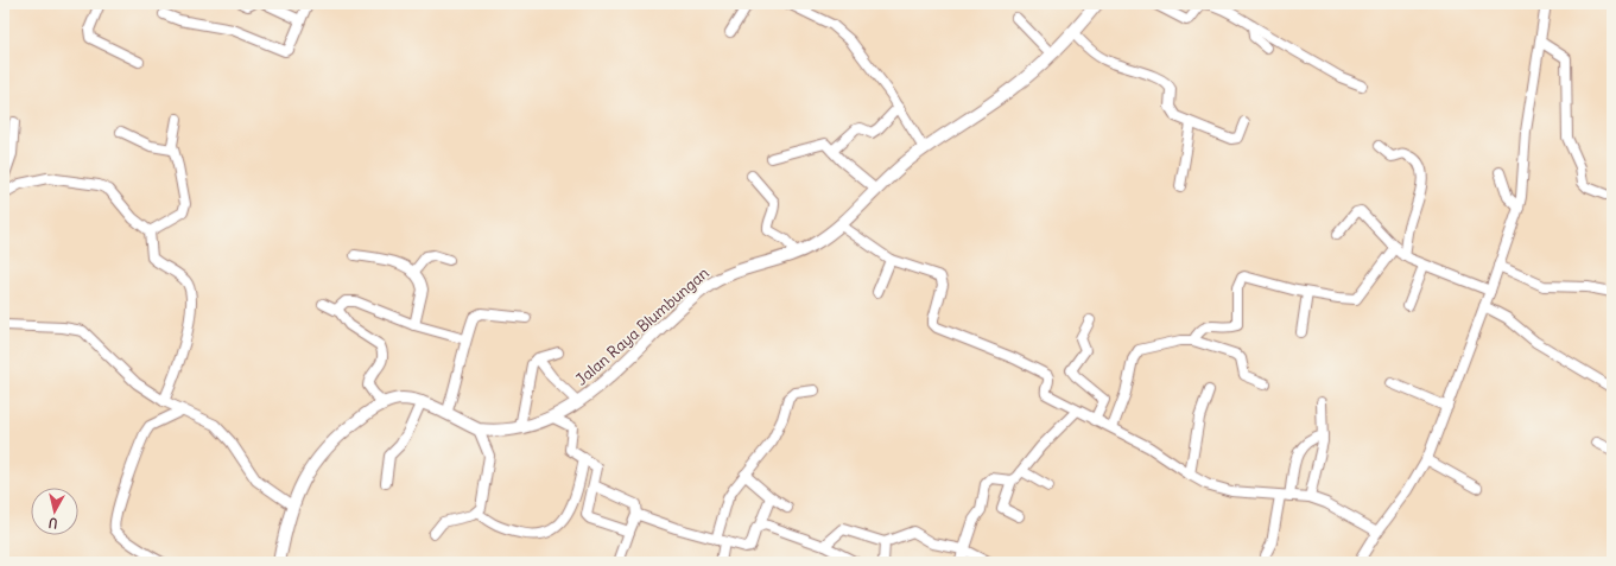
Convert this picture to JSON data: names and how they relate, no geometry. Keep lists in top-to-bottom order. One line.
{"streets":{"main road":["Jalan Raya Blumbungan"]},"north":"bottom"}
